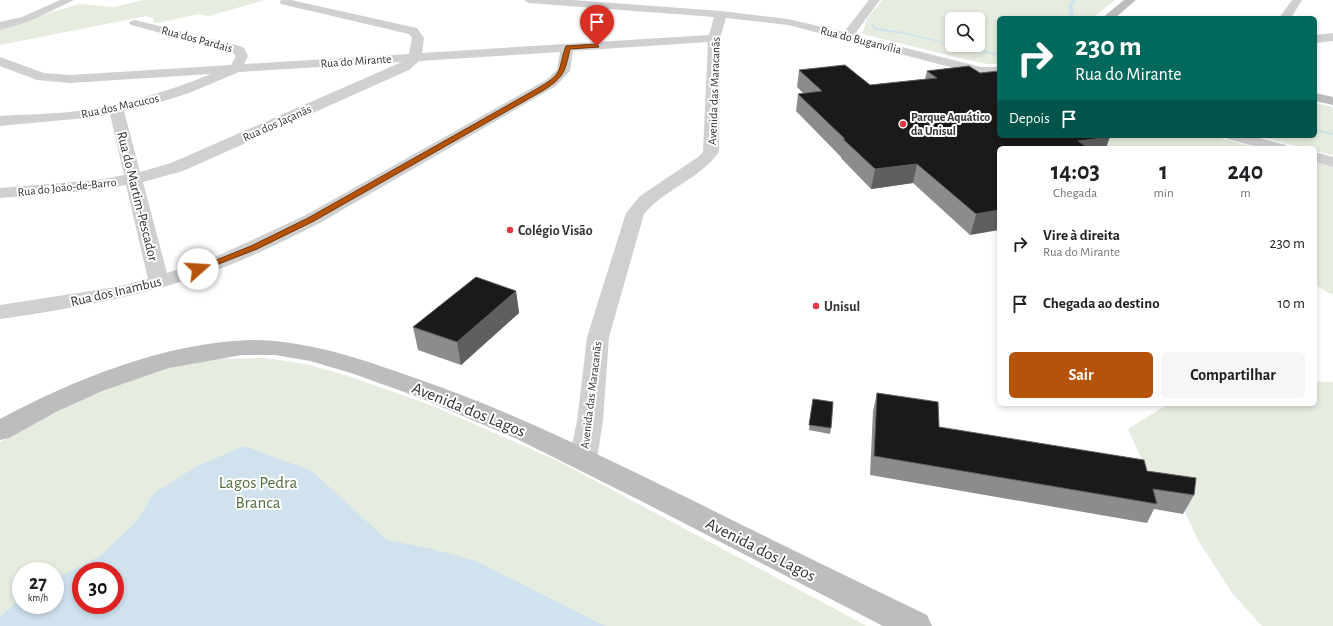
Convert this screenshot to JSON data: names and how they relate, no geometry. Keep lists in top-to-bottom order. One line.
{"streets":{"main road":["Avenida dos Lagos"],"street":["Rua dos Pardais","Rua do Buganvília","Rua do Mirante","Avenida das Maracanãs","Rua dos Macucos","Rua dos Jaçanãs","Rua do João-de-Barro","Rua do Martim-Pescador","Rua dos Inambus"]},"crossings":[["Rua dos Pardais","Rua do Mirante"],["Rua dos Pardais","Rua dos Macucos"],["Rua do Buganvília","Avenida das Maracanãs"],["Rua do Mirante","Avenida das Maracanãs"],["Rua do Mirante","Rua dos Macucos"],["Rua do Mirante","Rua dos Jaçanãs"],["Rua do Mirante","Rua dos Inambus"],["Avenida das Maracanãs","Avenida dos Lagos"],["Rua dos Macucos","Rua do Martim-Pescador"],["Rua dos Jaçanãs","Rua do João-de-Barro"],["Rua dos Jaçanãs","Rua do Martim-Pescador"],["Rua do João-de-Barro","Rua do Martim-Pescador"],["Rua do Martim-Pescador","Rua dos Inambus"]],"parks":["Lagos Pedra Branca"],"places":["Parque Aquático da Unisul","Colégio Visão","Unisul"],"page":{"turn":["230 m","Rua do Mirante"],"then":"Depois","eta":["14:03","Chegada","1","min","240","m"],"list":[{"name":"Vire à direita","note":"Rua do Mirante","value":"230 m"},{"name":"Chegada ao destino","value":"10 m"}],"buttons":["Sair","Compartilhar"],"speed":"27 km/h","limit":"30"}}
